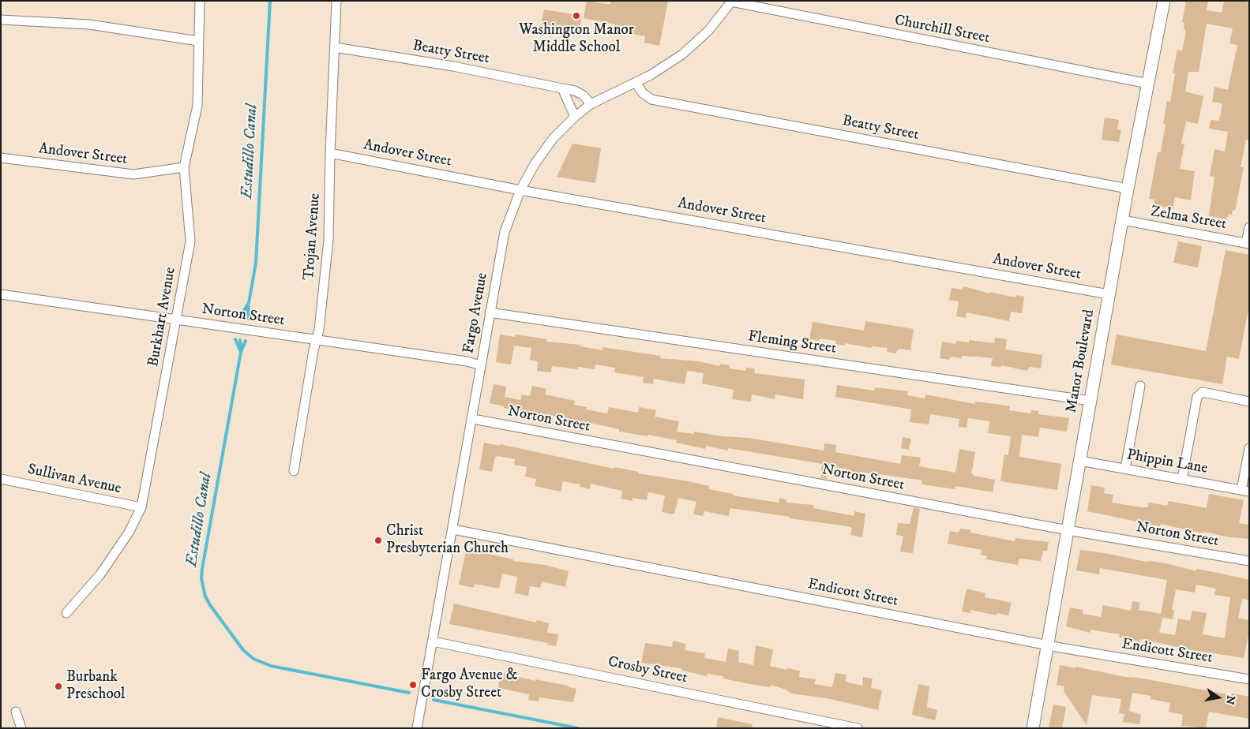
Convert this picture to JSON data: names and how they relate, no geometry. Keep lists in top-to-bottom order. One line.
{"streets":{"street":["Churchill Street","Beatty Street","Andover Street","Zelma Street","Trojan Avenue","Fargo Avenue","Norton Street","Burkhart Avenue","Fleming Street","Manor Boulevard","Phippin Lane","Sullivan Avenue","Endicott Street","Crosby Street"]},"crossings":[["Churchill Street","Fargo Avenue"],["Churchill Street","Manor Boulevard"],["Beatty Street","Trojan Avenue"],["Beatty Street","Fargo Avenue"],["Beatty Street","Manor Boulevard"],["Andover Street","Trojan Avenue"],["Andover Street","Fargo Avenue"],["Andover Street","Burkhart Avenue"],["Andover Street","Manor Boulevard"],["Zelma Street","Manor Boulevard"],["Trojan Avenue","Norton Street"],["Fargo Avenue","Norton Street"],["Fargo Avenue","Fleming Street"],["Fargo Avenue","Endicott Street"],["Fargo Avenue","Crosby Street"],["Norton Street","Burkhart Avenue"],["Norton Street","Manor Boulevard"],["Burkhart Avenue","Sullivan Avenue"],["Fleming Street","Manor Boulevard"],["Manor Boulevard","Phippin Lane"],["Manor Boulevard","Endicott Street"]],"water":["Estudillo Canal"],"places":["Washington Manor Middle School","Christ Presbyterian Church","Fargo Avenue & Crosby Street","Burbank Preschool"],"north":"right"}
